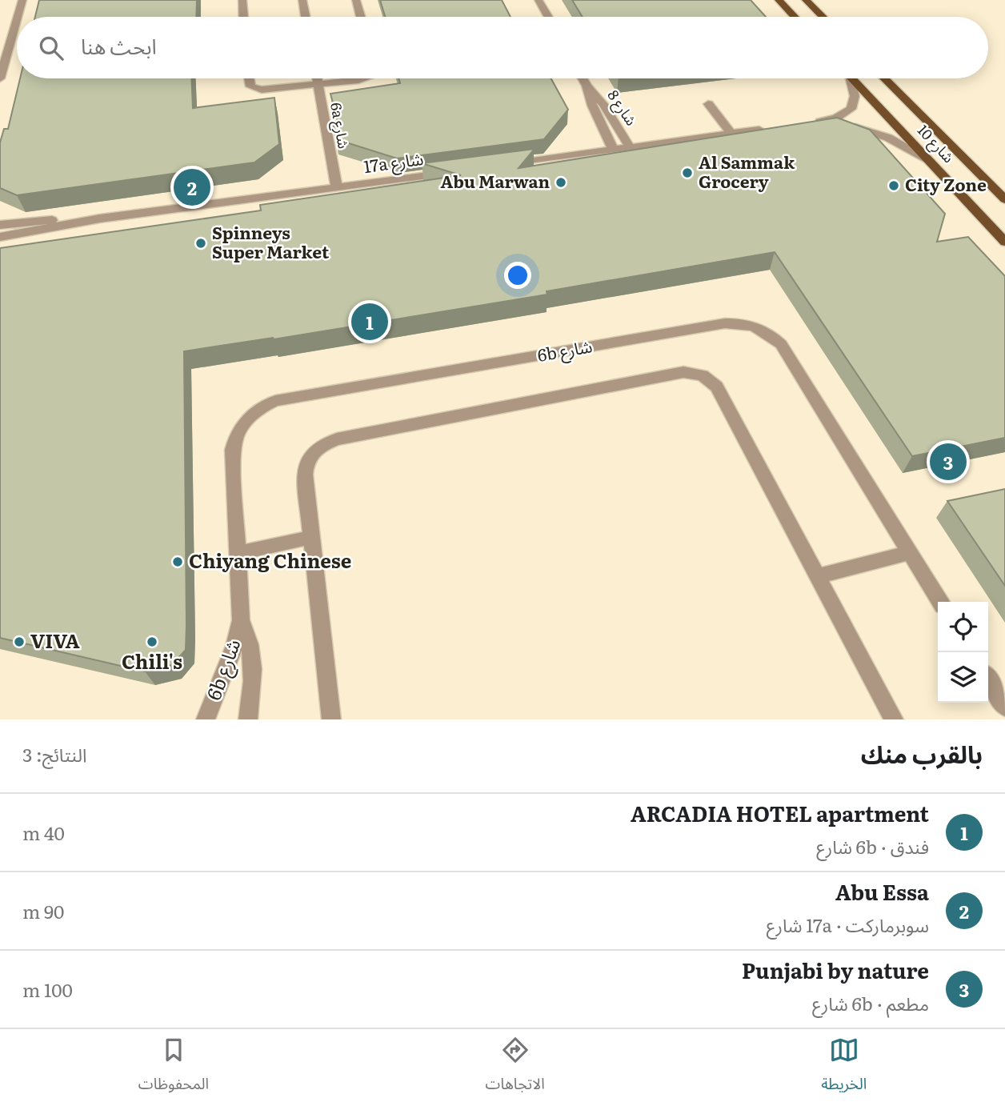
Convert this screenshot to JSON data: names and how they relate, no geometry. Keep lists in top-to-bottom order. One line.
{"streets":{"main road":["شارع 10"],"street":["شارع 8","6a شارع","17a شارع","6b شارع"]},"crossings":[["6a شارع","17a شارع"]],"places":["Al Sammak Grocery","Abu Marwan","City Zone","Spinneys Super Market","Chiyang Chinese","VIVA","Chili's"],"page":{"search":"ابحث هنا","pins":["2","1","3"],"heading":["بالقرب منك","النتائج: 3"],"list":[{"mark":"1","name":"ARCADIA HOTEL apartment","note":"فندق · 6b شارع","value":"40 m"},{"mark":"2","name":"Abu Essa","note":"سوبرماركت · 17a شارع","value":"90 m"},{"mark":"3","name":"Punjabi by nature","note":"مطعم · 6b شارع","value":"100 m"}],"nav":["الخريطة","الاتجاهات","المحفوظات"]}}
